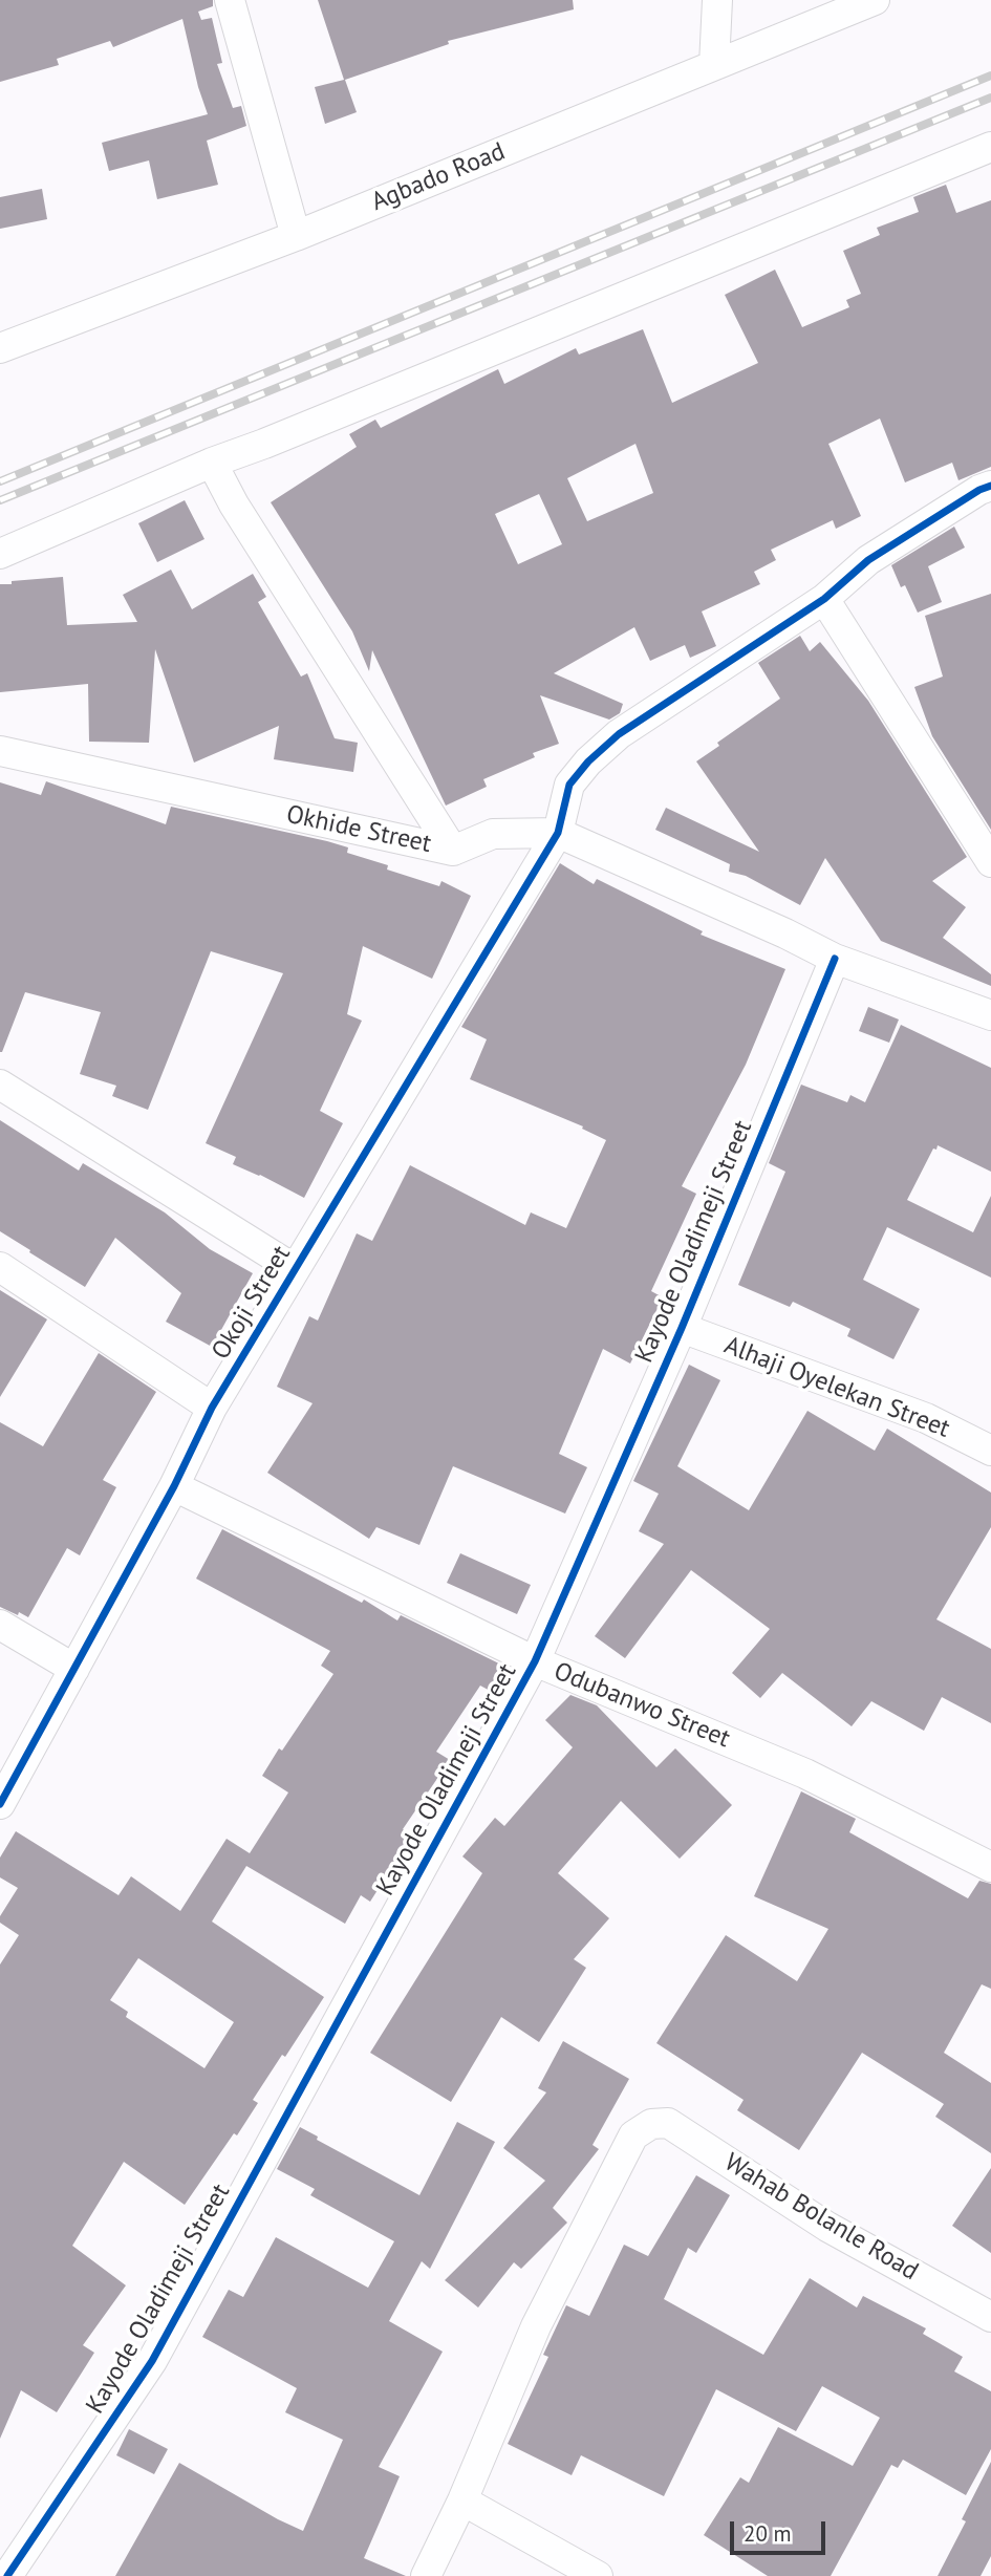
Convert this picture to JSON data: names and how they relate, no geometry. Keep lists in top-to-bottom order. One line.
{"streets":{"street":["Agbado Road","Okhide Street","Kayode Oladimeji Street","Okoji Street","Alhaji Oyelekan Street","Odubanwo Street","Wahab Bolanle Road"]},"crossings":[["Okhide Street","Kayode Oladimeji Street"],["Okhide Street","Okoji Street"],["Kayode Oladimeji Street","Alhaji Oyelekan Street"],["Kayode Oladimeji Street","Odubanwo Street"],["Okoji Street","Odubanwo Street"]],"scale_bar":"20 m"}
